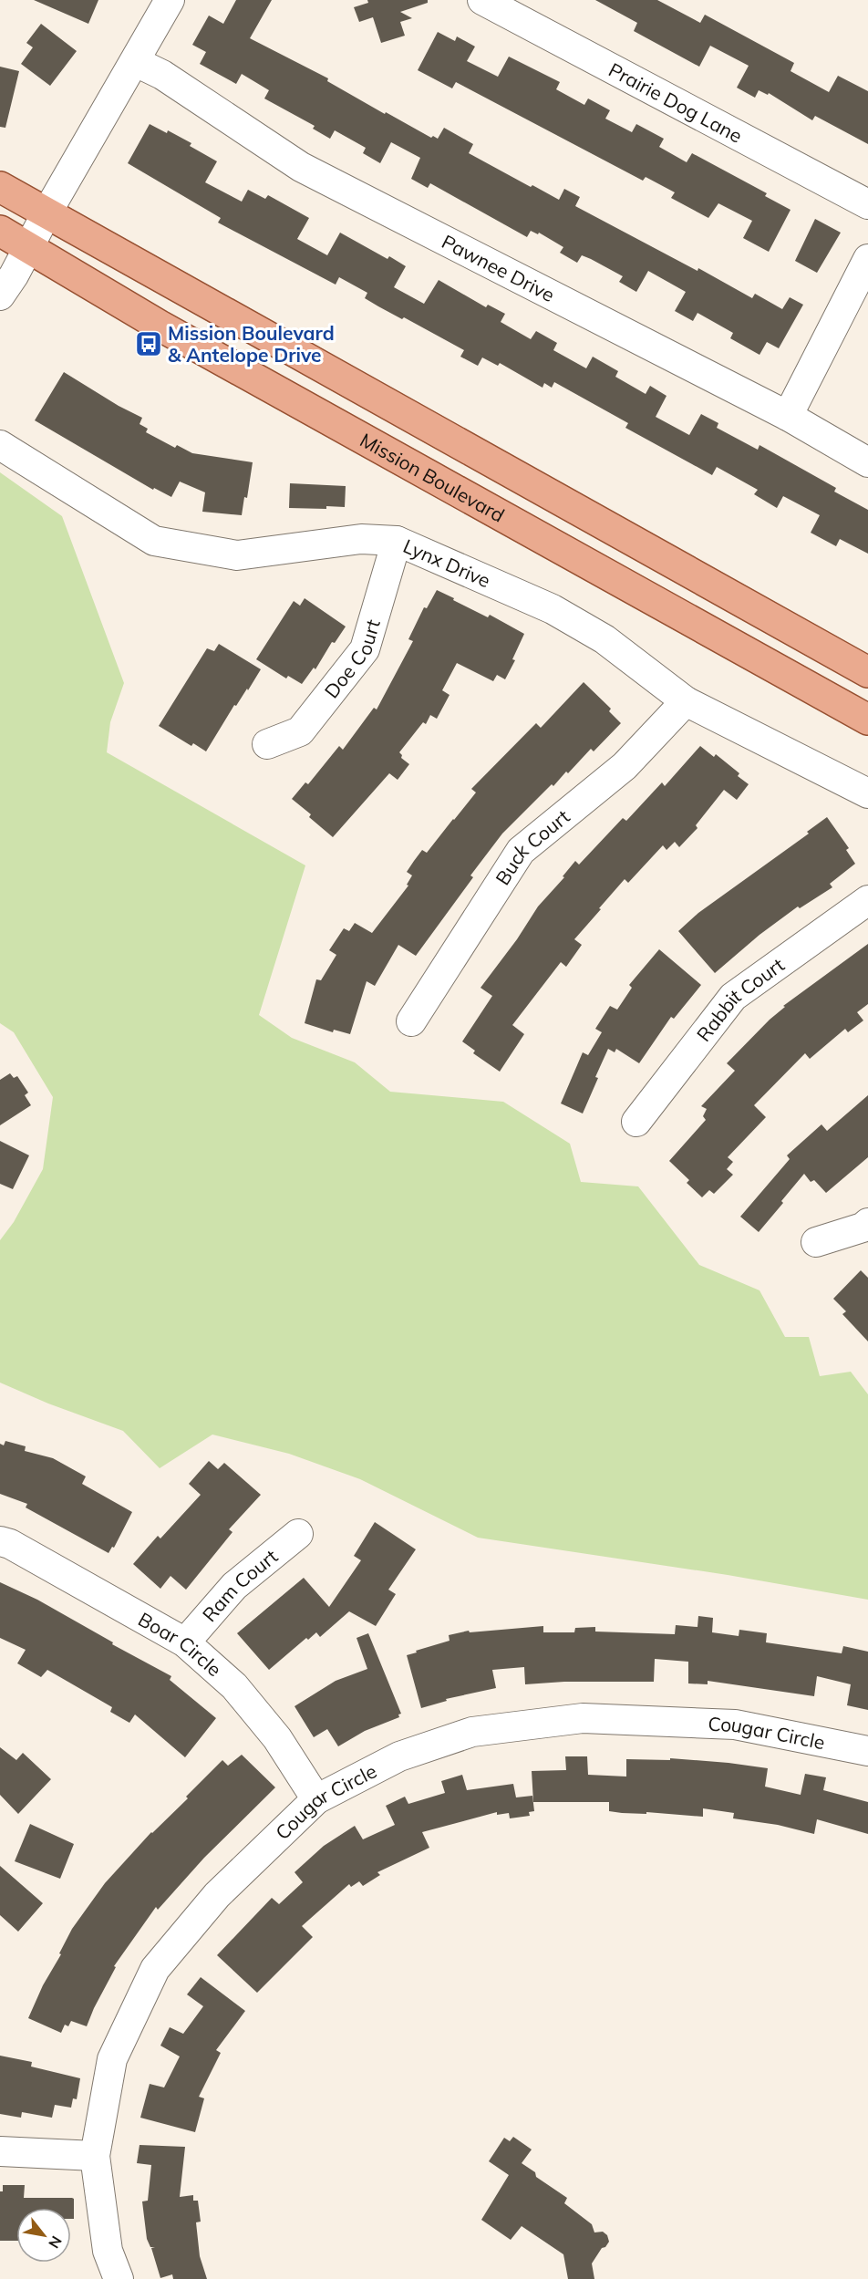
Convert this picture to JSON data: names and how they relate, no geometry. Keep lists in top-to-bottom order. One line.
{"streets":{"main road":["Mission Boulevard"],"street":["Prairie Dog Lane","Pawnee Drive","Lynx Drive","Doe Court","Buck Court","Rabbit Court","Ram Court","Boar Circle","Cougar Circle"]},"crossings":[["Lynx Drive","Doe Court"],["Lynx Drive","Buck Court"],["Ram Court","Boar Circle"],["Boar Circle","Cougar Circle"]],"places":{"bus stop":["Mission Boulevard & Antelope Drive"]},"north":"bottom right"}
